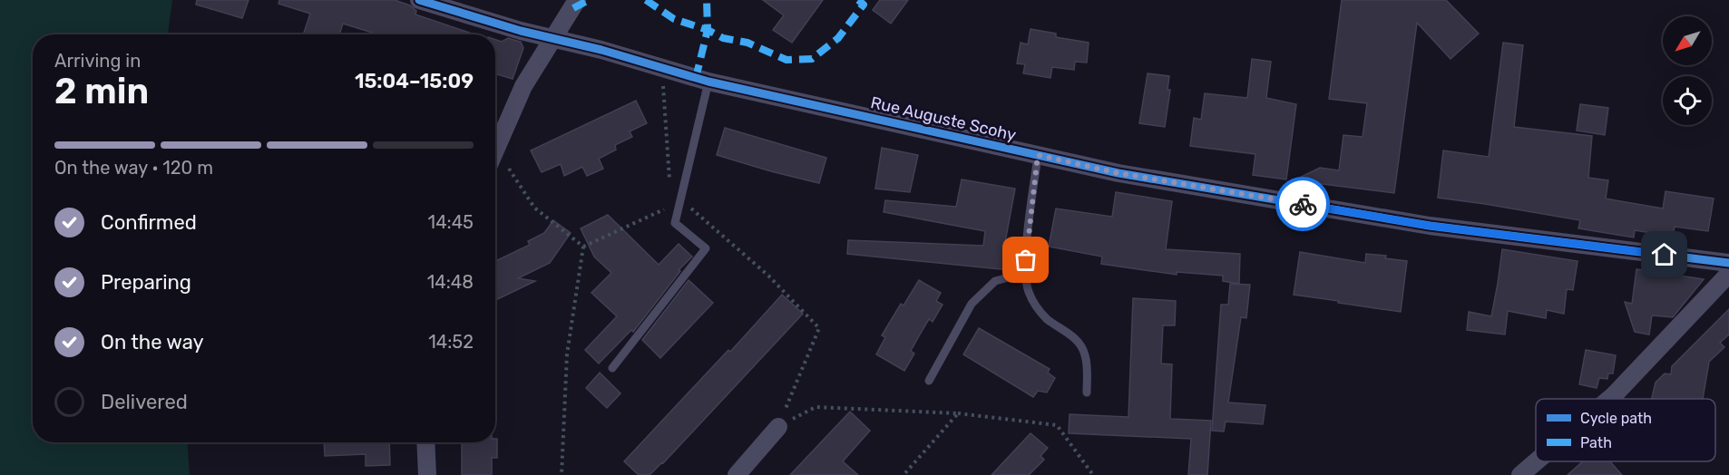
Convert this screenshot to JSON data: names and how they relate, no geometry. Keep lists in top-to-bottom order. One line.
{"streets":{"street":["Rue Auguste Scohy"]},"legend":["Cycle path","Path"],"north":"bottom left","page":{"heading":["2 min","Arriving in","15:04–15:09"],"bar":"On the way · 120 m","list":[["Confirmed","14:45"],["Preparing","14:48"],["On the way","14:52"],"Delivered"]}}
